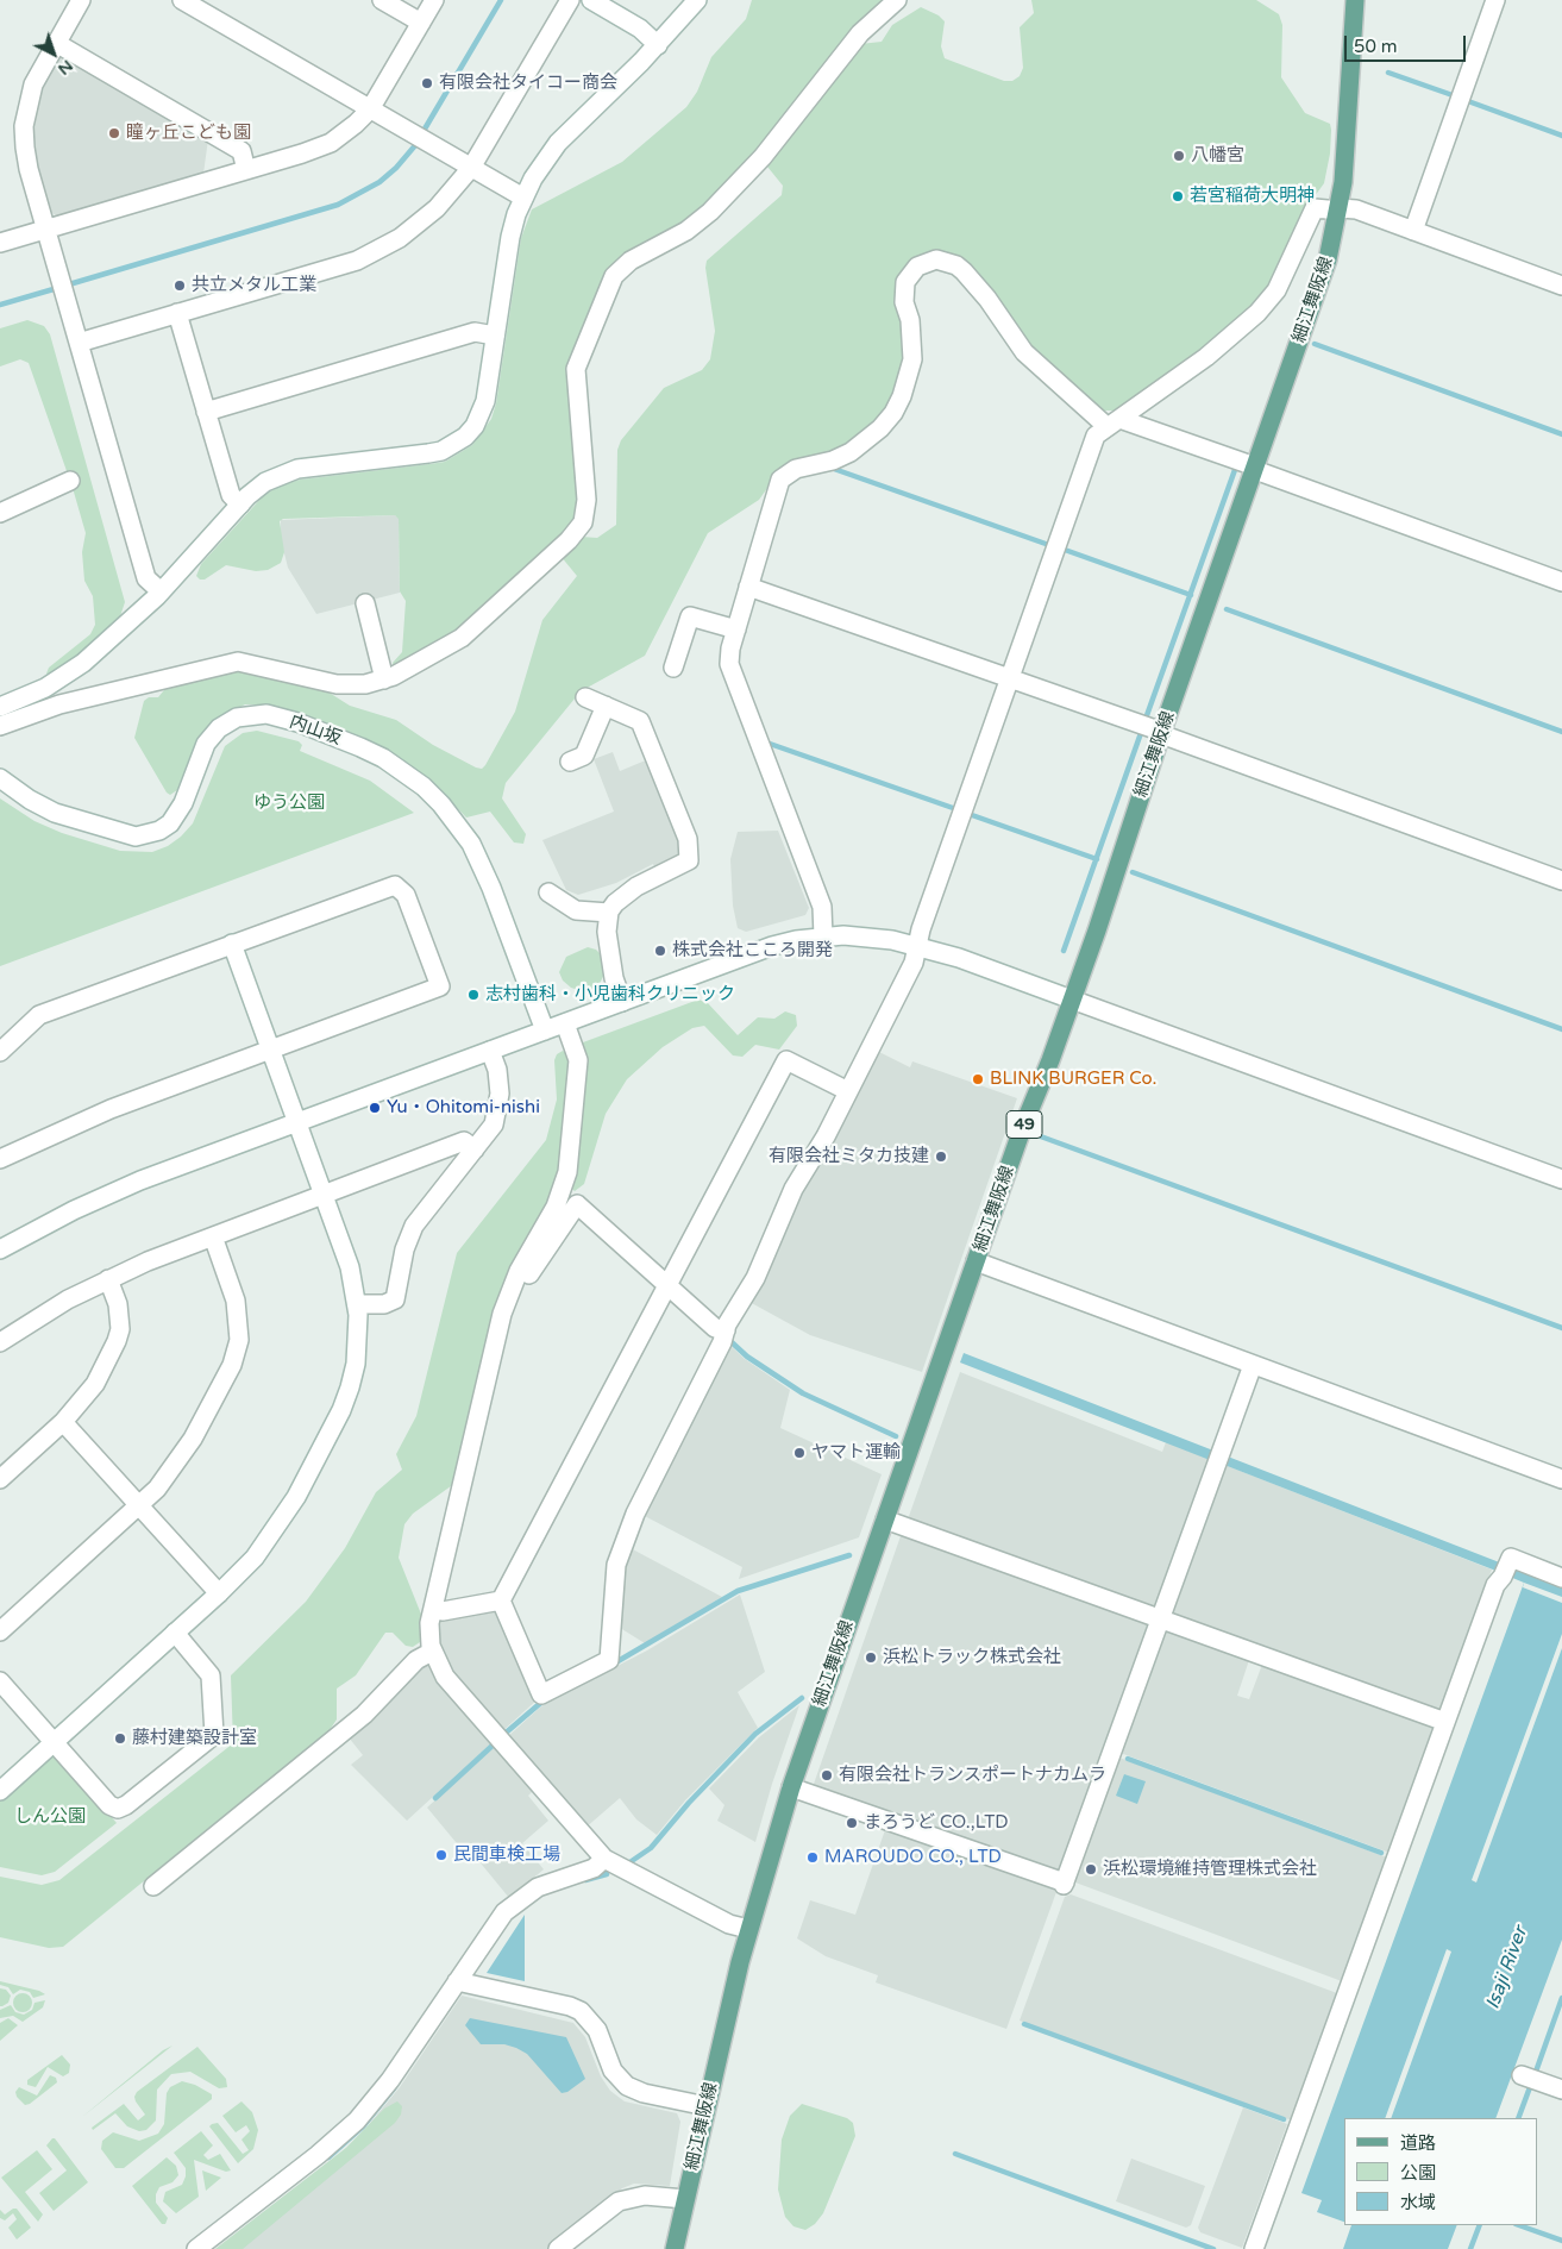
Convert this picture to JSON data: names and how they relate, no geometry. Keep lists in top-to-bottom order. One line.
{"streets":{"main road":["細江舞阪線","49"],"street":["内山坂"]},"water":["Isaji River"],"parks":["ゆう公園","しん公園"],"places":["有限会社タイコー商会","瞳ヶ丘こども園","八幡宮","若宮稲荷大明神","共立メタル工業","株式会社こころ開発","志村歯科・小児歯科クリニック","BLINK BURGER Co.","Yu・Ohitomi-nishi","有限会社ミタカ技建","ヤマト運輸","浜松トラック株式会社","藤村建築設計室","有限会社トランスポートナカムラ","まろうど CO.,LTD","民間車検工場","MAROUDO CO., LTD","浜松環境維持管理株式会社"],"legend":["道路","公園","水域"],"scale_bar":"50 m","north":"bottom right"}
